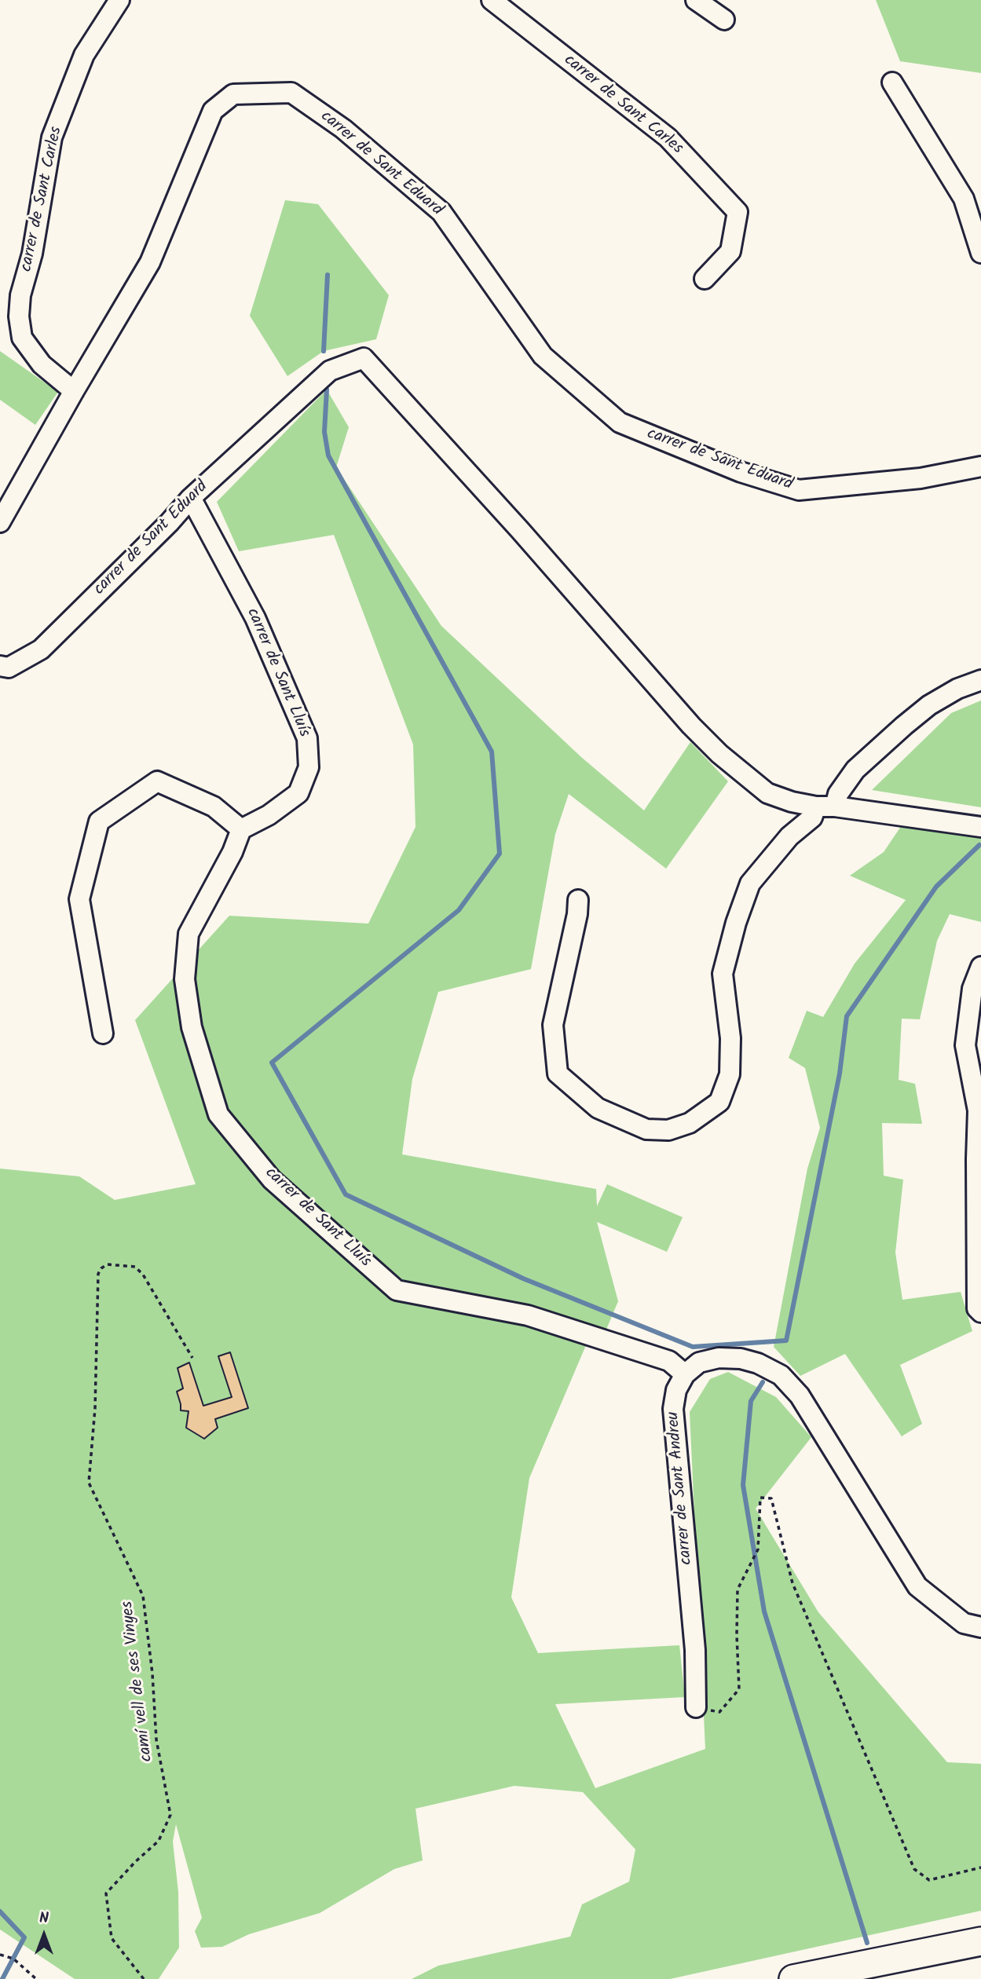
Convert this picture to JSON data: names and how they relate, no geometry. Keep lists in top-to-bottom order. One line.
{"streets":{"street":["carrer de Sant Carles","carrer de Sant Eduard","carrer de Sant Lluís","carrer de Sant Andreu"],"path":["camí vell de ses Vinyes"]},"crossings":[["carrer de Sant Carles","carrer de Sant Eduard"],["carrer de Sant Eduard","carrer de Sant Lluís"],["carrer de Sant Lluís","carrer de Sant Andreu"]],"north":"top"}
